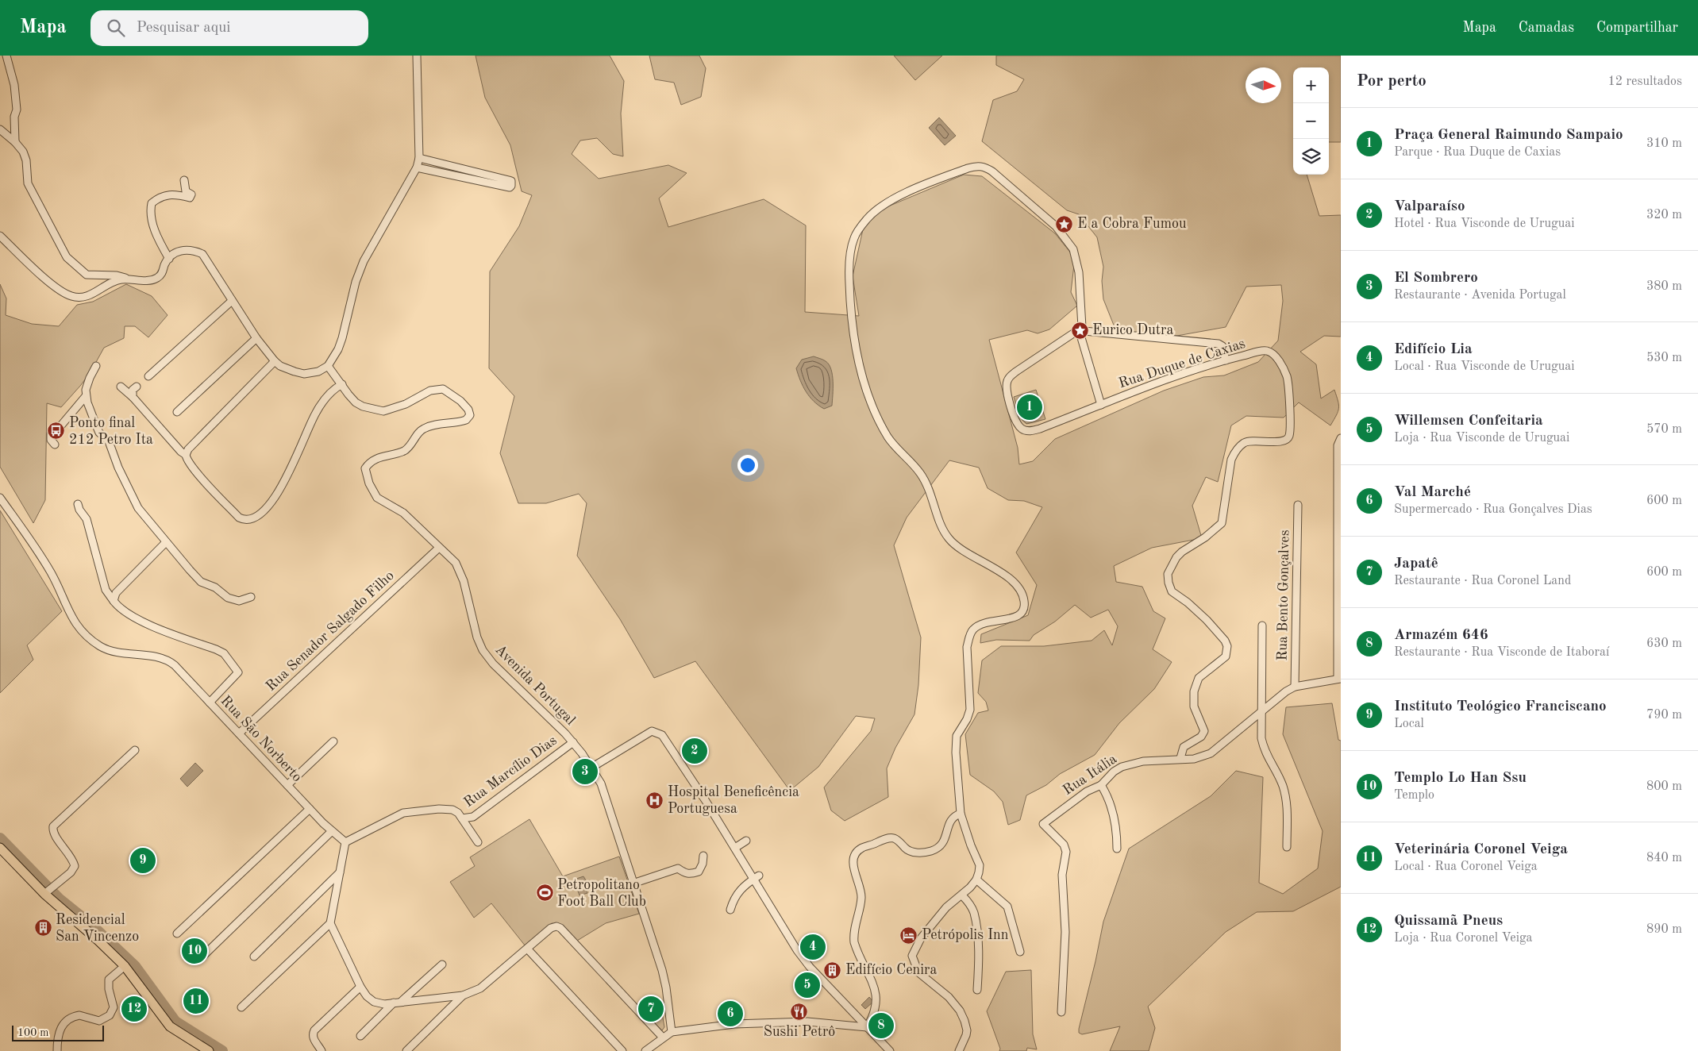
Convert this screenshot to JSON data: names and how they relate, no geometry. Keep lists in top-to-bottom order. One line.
{"streets":{"street":["Rua Duque de Caxias","Rua Bento Gonçalves","Rua Senador Salgado Filho","Avenida Portugal","Rua São Norberto","Rua Marcílio Dias","Rua Itália"]},"crossings":[["Rua Duque de Caxias","Rua Itália"],["Rua Senador Salgado Filho","Avenida Portugal"],["Rua Senador Salgado Filho","Rua São Norberto"],["Avenida Portugal","Rua Marcílio Dias"]],"places":{"place":["E a Cobra Fumou","Eurico Dutra"],"bus stop":["Ponto final 212 Petro Ita"],"hospital":["Hospital Beneficência Portuguesa"],"sports":["Petropolitano Foot Ball Club"],"building":["Residencial San Vincenzo","Edifício Cenira"],"hotel":["Petrópolis Inn"],"restaurant":["Sushi Petrô"]},"scale_bar":"100 m","north":"right","page":{"header":"Mapa","search":"Pesquisar aqui","nav":["Mapa","Camadas","Compartilhar"],"heading":["Por perto","12 resultados"],"map_buttons":["+","−"],"list":[{"mark":"1","name":"Praça General Raimundo Sampaio","note":"Parque · Rua Duque de Caxias","value":"310 m"},{"mark":"2","name":"Valparaíso","note":"Hotel · Rua Visconde de Uruguai","value":"320 m"},{"mark":"3","name":"El Sombrero","note":"Restaurante · Avenida Portugal","value":"380 m"},{"mark":"4","name":"Edifício Lia","note":"Local · Rua Visconde de Uruguai","value":"530 m"},{"mark":"5","name":"Willemsen Confeitaria","note":"Loja · Rua Visconde de Uruguai","value":"570 m"},{"mark":"6","name":"Val Marché","note":"Supermercado · Rua Gonçalves Dias","value":"600 m"},{"mark":"7","name":"Japatê","note":"Restaurante · Rua Coronel Land","value":"600 m"},{"mark":"8","name":"Armazém 646","note":"Restaurante · Rua Visconde de Itaboraí","value":"630 m"},{"mark":"9","name":"Instituto Teológico Franciscano","note":"Local","value":"790 m"},{"mark":"10","name":"Templo Lo Han Ssu","note":"Templo","value":"800 m"},{"mark":"11","name":"Veterinária Coronel Veiga","note":"Local · Rua Coronel Veiga","value":"840 m"},{"mark":"12","name":"Quissamã Pneus","note":"Loja · Rua Coronel Veiga","value":"890 m"}],"pins":["1","2","3","9","4","10","5","11","7","12","6","8"],"scale":"100 m"}}
